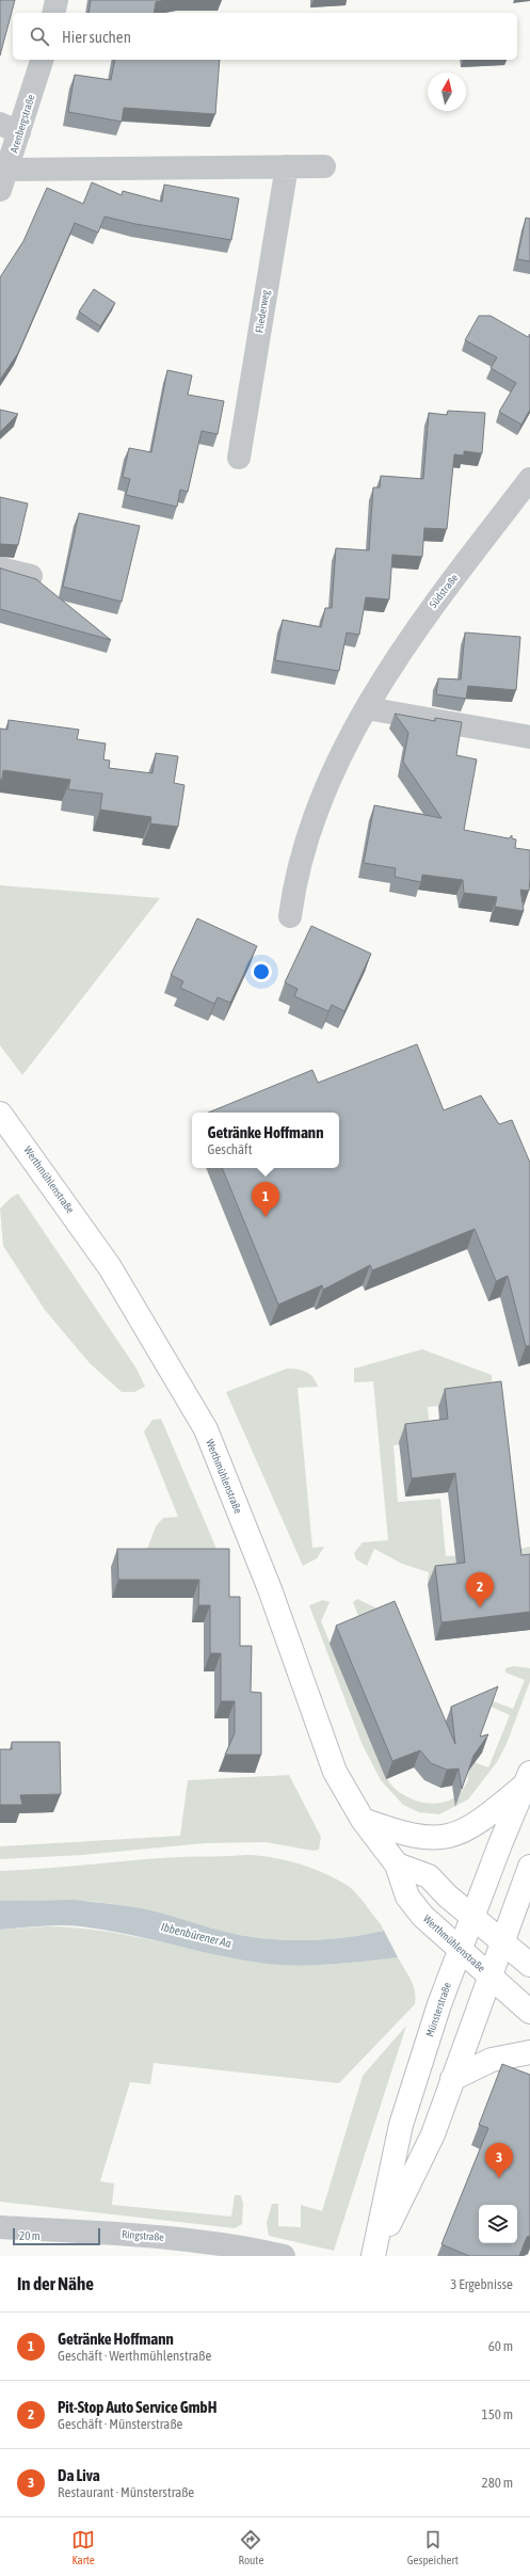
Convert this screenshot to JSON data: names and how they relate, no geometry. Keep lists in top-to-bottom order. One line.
{"streets":{"main road":["Werthmühlenstraße","Münsterstraße"],"street":["Arenbergstraße","Fliederweg","Südstraße","Ringstraße"]},"crossings":[["Werthmühlenstraße","Münsterstraße"]],"water":["Ibbenbürener Aa"],"scale_bar":"20 m","north":"top","page":{"search":"Hier suchen","popup":["Getränke Hoffmann","Geschäft"],"pins":["1","2","3"],"scale":"20 m","heading":["In der Nähe","3 Ergebnisse"],"list":[{"mark":"1","name":"Getränke Hoffmann","note":"Geschäft · Werthmühlenstraße","value":"60 m"},{"mark":"2","name":"Pit-Stop Auto Service GmbH","note":"Geschäft · Münsterstraße","value":"150 m"},{"mark":"3","name":"Da Liva","note":"Restaurant · Münsterstraße","value":"280 m"}],"nav":["Karte","Route","Gespeichert"]}}
